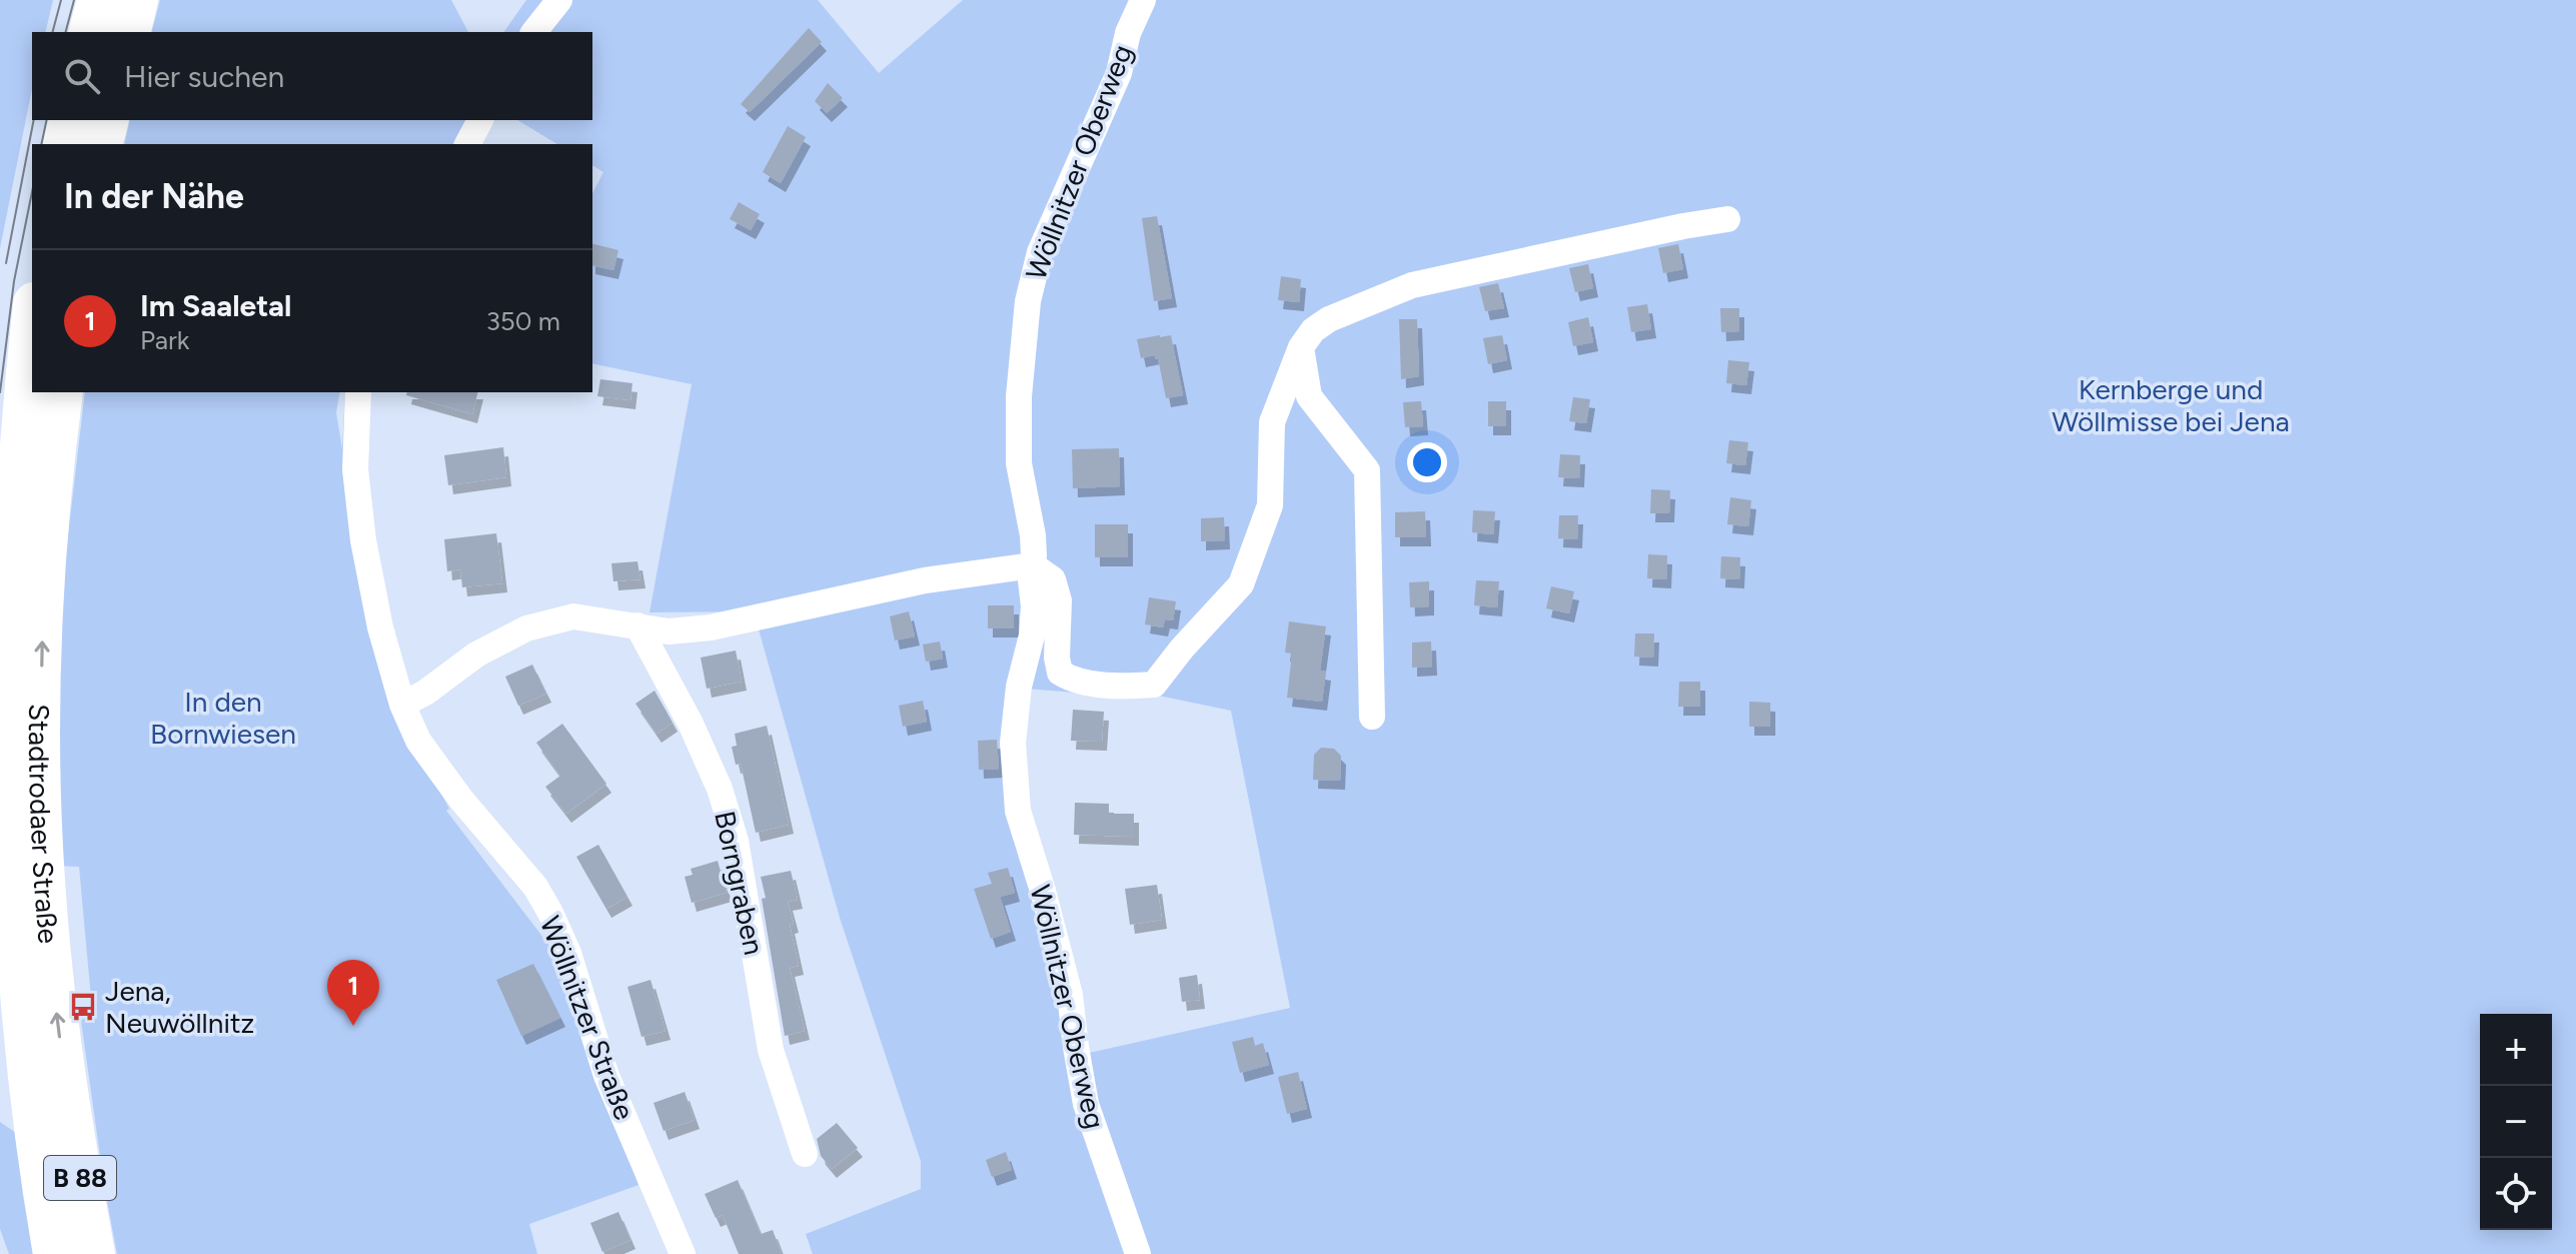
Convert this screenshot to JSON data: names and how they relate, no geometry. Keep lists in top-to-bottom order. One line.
{"streets":{"main road":["Stadtrodaer Straße","B 88"],"street":["Wöllnitzer Oberweg","Borngraben","Wöllnitzer Straße"]},"parks":["Kernberge und Wöllmisse bei Jena","In den Bornwiesen"],"places":{"bus stop":["Jena, Neuwöllnitz"]},"page":{"search":"Hier suchen","heading":"In der Nähe","list":[{"mark":"1","name":"Im Saaletal","note":"Park","value":"350 m"}],"pins":"1","map_buttons":["+","−"]}}
